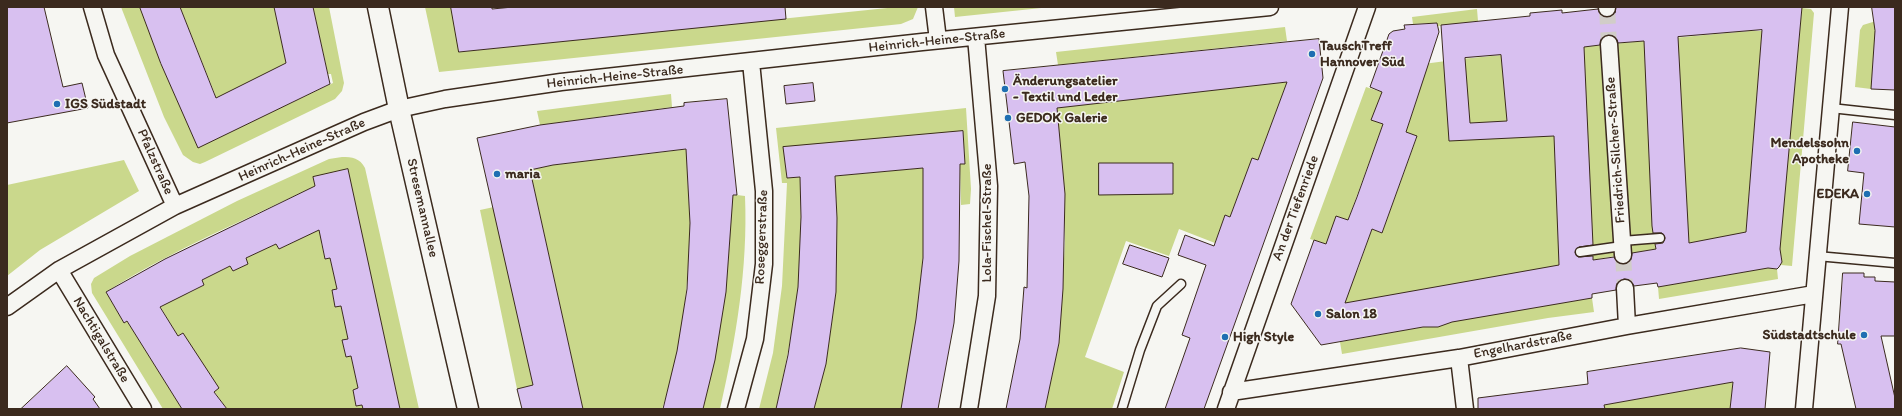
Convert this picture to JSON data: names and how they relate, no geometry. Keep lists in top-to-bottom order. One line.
{"streets":{"street":["Heinrich-Heine-Straße","Friedrich-Silcher-Straße","Pfalzstraße","Stresemannallee","An der Tiefenriede","Lola-Fischel-Straße","Roseggerstraße","Nachtigalstraße","Engelhardstraße"]},"crossings":[["Heinrich-Heine-Straße","Pfalzstraße"],["Heinrich-Heine-Straße","Stresemannallee"],["Heinrich-Heine-Straße","Lola-Fischel-Straße"],["Heinrich-Heine-Straße","Roseggerstraße"],["Heinrich-Heine-Straße","Nachtigalstraße"],["An der Tiefenriede","Engelhardstraße"]],"places":["TauschTreff Hannover Süd","Änderungsatelier - Textil und Leder","IGS Südstadt","GEDOK Galerie","Mendelssohn Apotheke","maria","EDEKA","Salon 18","Südstadtschule","High Style"]}
